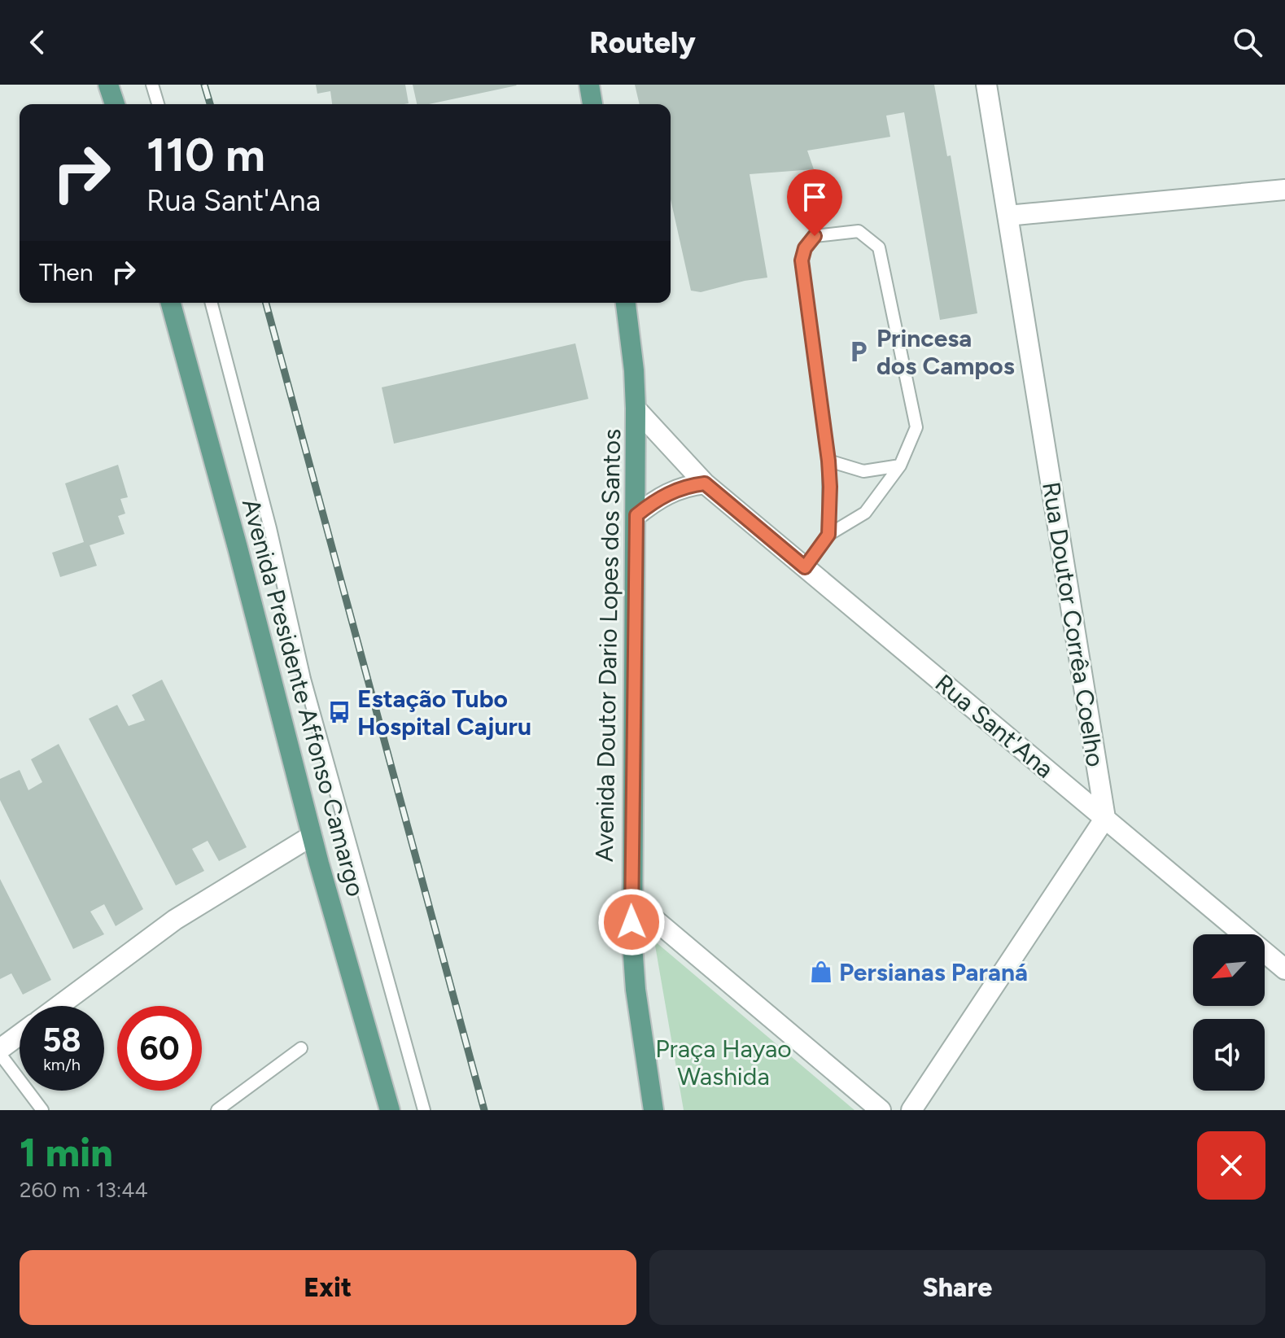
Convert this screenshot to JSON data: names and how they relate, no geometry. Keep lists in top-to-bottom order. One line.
{"streets":{"main road":["Avenida Doutor Dario Lopes dos Santos","Avenida Presidente Affonso Camargo"],"street":["Rua Doutor Corrêa Coelho","Rua Sant'Ana"]},"crossings":[["Rua Doutor Corrêa Coelho","Rua Sant'Ana"],["Avenida Doutor Dario Lopes dos Santos","Rua Sant'Ana"]],"parks":["Praça Hayao Washida"],"places":{"parking":["Princesa dos Campos"],"bus stop":["Estação Tubo Hospital Cajuru"],"shop":["Persianas Paraná"]},"north":"bottom left","page":{"header":"Routely","turn":["110 m","Rua Sant'Ana"],"then":"Then","speed":"58 km/h","limit":"60","heading":["1 min","260 m · 13:44"],"buttons":["Exit","Share"]}}
